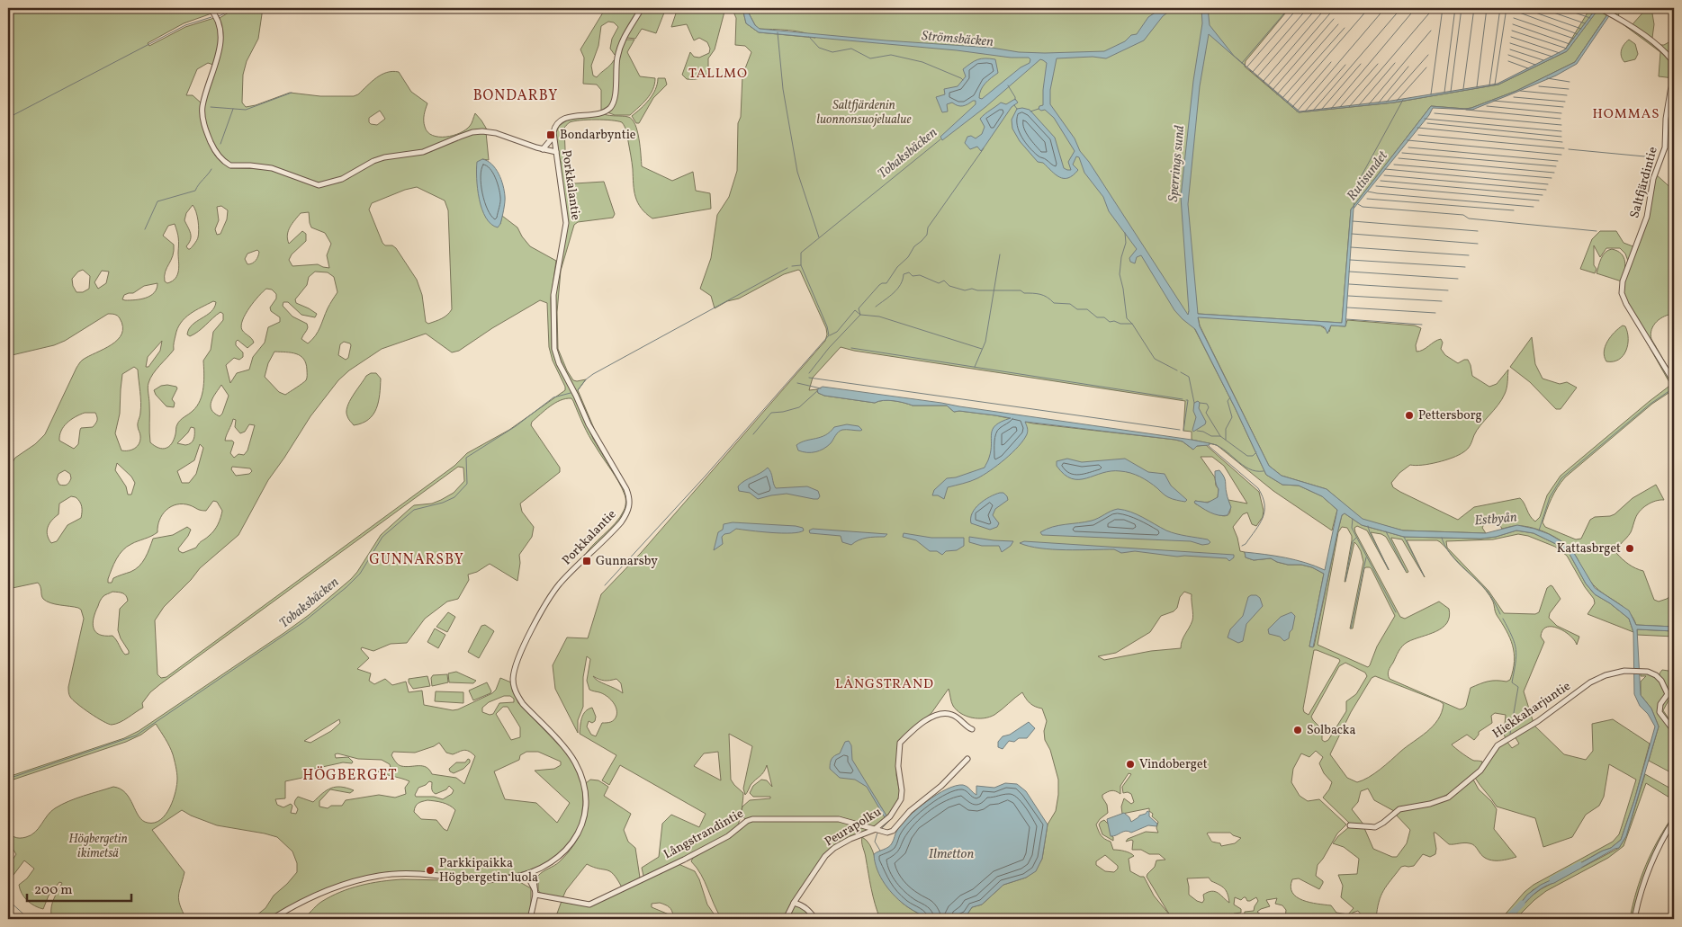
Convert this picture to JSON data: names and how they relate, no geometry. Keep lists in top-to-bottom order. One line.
{"streets":{"street":["Saltfjärdintie","Porkkalantie","Hiekkaharjuntie","Peurapolku","Långstrandintie"]},"crossings":[["Peurapolku","Långstrandintie"]],"districts":["TALLMO","BONDARBY","HOMMAS","GUNNARSBY","LÅNGSTRAND","HÖGBERGET"],"water":["Strömsbäcken","Tobaksbäcken","Sperrings sund","Rutisundet","Estbyån","Ilmetton"],"parks":["Saltfjärdenin luonnonsuojelualue","Högbergetin ikimetsä"],"places":{"transit":["Bondarbyntie","Gunnarsby"],"other":["Pettersborg","Kattasbrget","Solbacka","Vindoberget","Parkkipaikka Högbergetin luola"]},"scale_bar":"200 m"}
